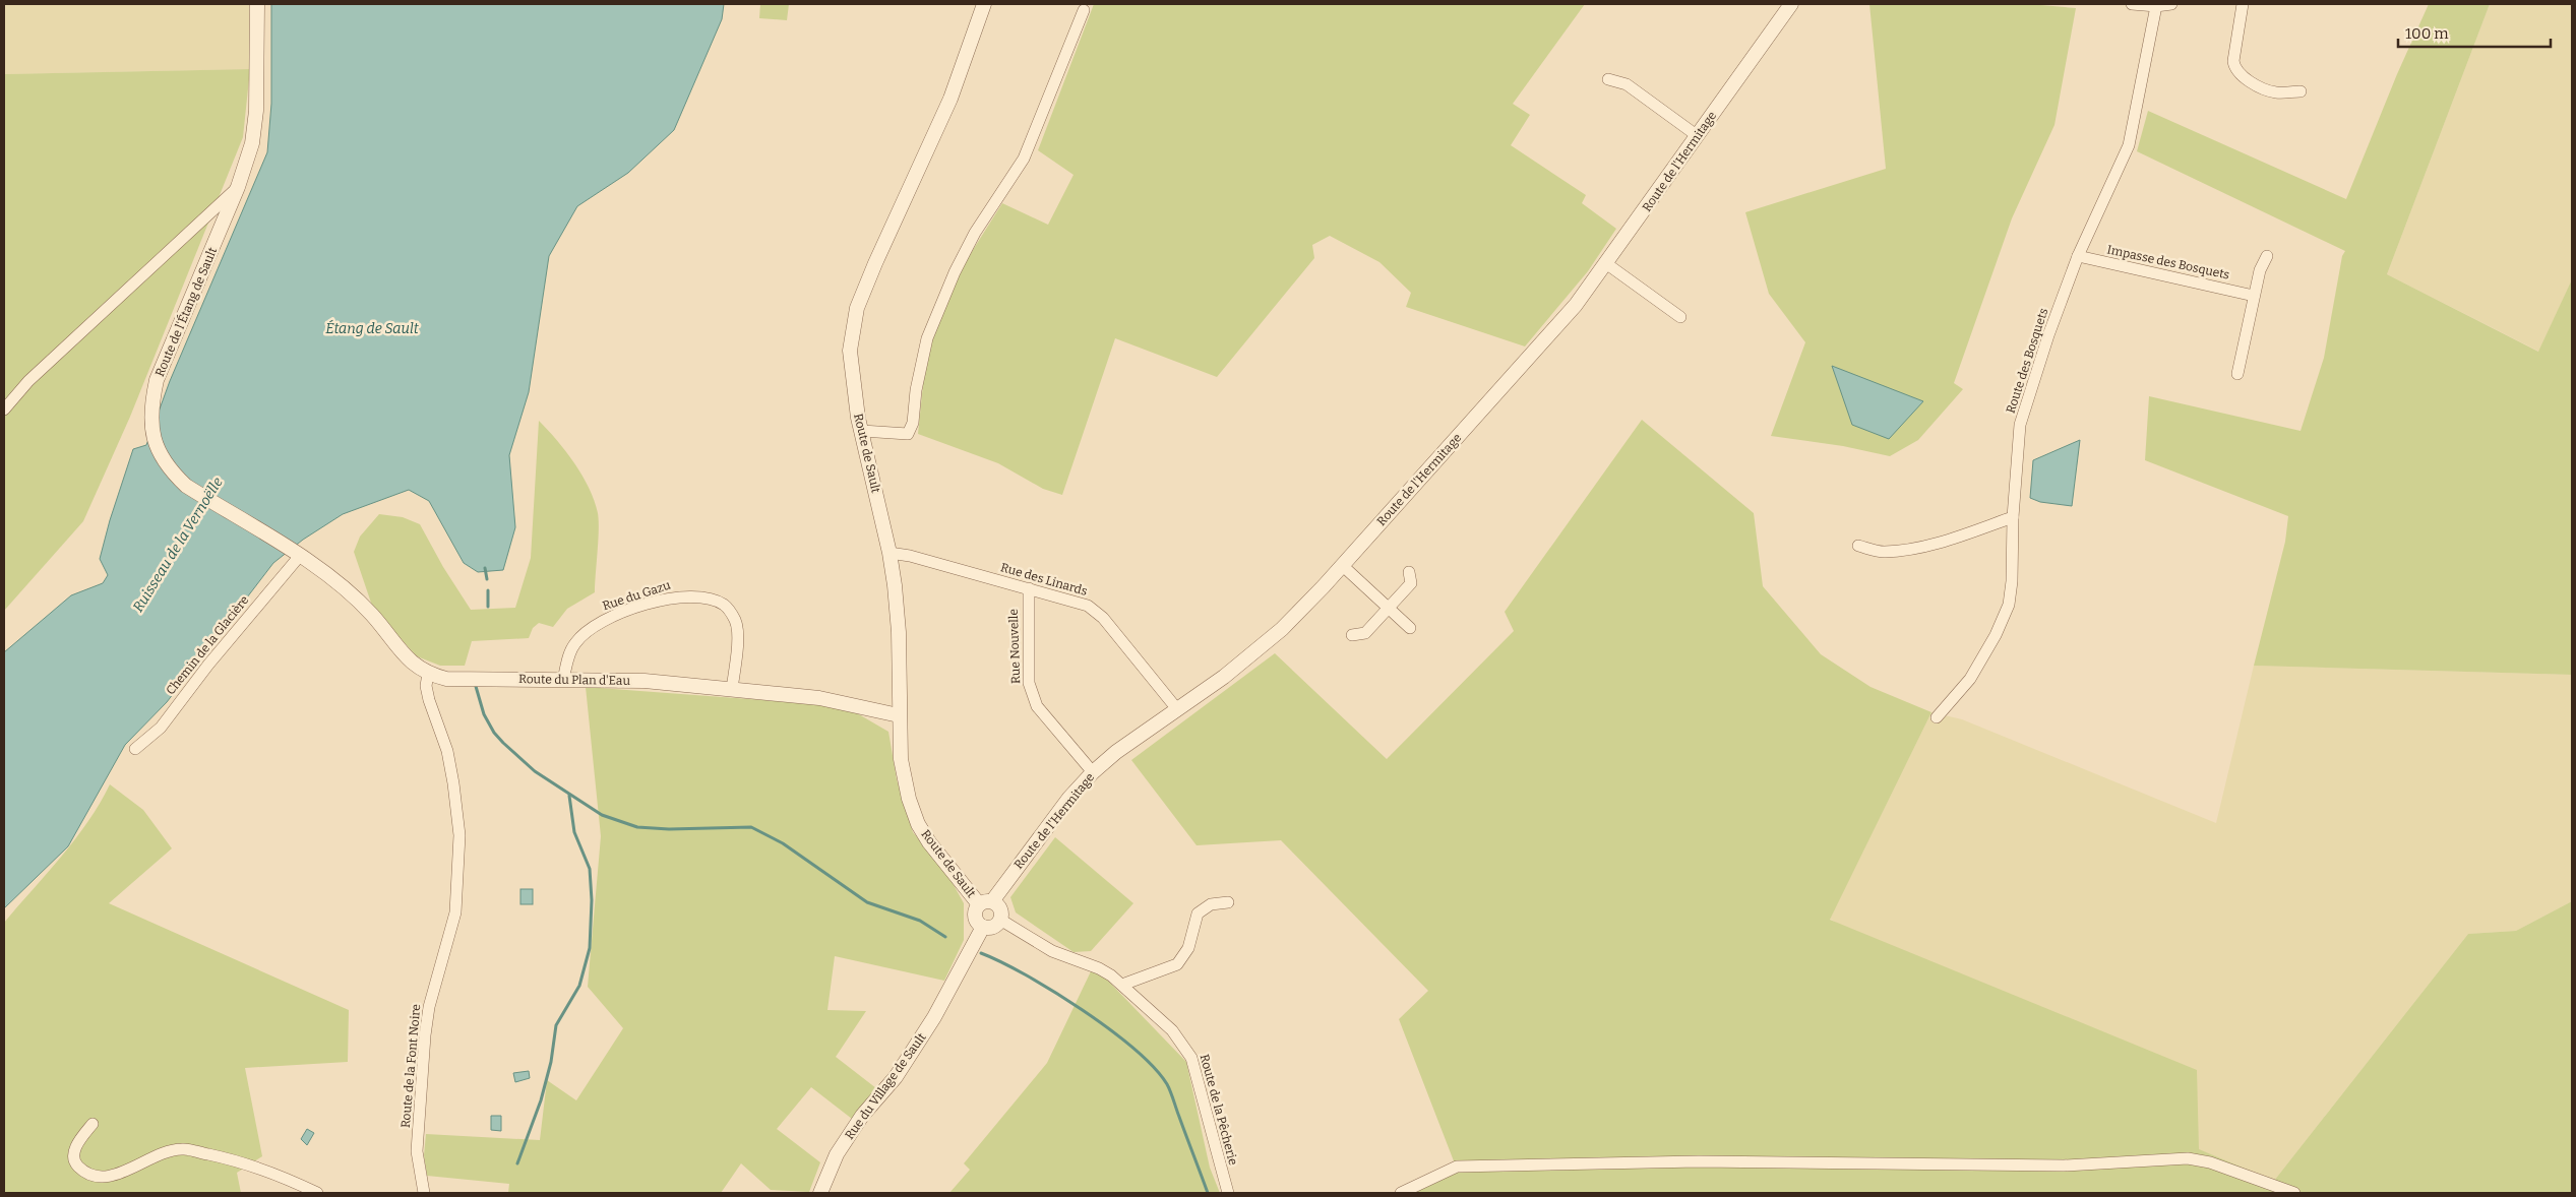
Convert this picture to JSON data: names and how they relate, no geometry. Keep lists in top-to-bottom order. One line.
{"streets":{"street":["Route de l'Hermitage","Impasse des Bosquets","Route de l'Étang de Sault","Route des Bosquets","Route de Sault","Rue des Linards","Rue du Gazu","Chemin de la Glacière","Rue Nouvelle","Route du Plan d'Eau","Route de la Font Noire","Rue du Village de Sault","Route de la Pêcherie"]},"crossings":[["Route de l'Hermitage","Route de Sault"],["Route de l'Hermitage","Rue des Linards"],["Route de l'Hermitage","Rue Nouvelle"],["Route de l'Hermitage","Rue du Village de Sault"],["Route de l'Hermitage","Route de la Pêcherie"],["Impasse des Bosquets","Route des Bosquets"],["Route de l'Étang de Sault","Chemin de la Glacière"],["Route de l'Étang de Sault","Route du Plan d'Eau"],["Route de Sault","Rue des Linards"],["Route de Sault","Route du Plan d'Eau"],["Route de Sault","Rue du Village de Sault"],["Route de Sault","Route de la Pêcherie"],["Rue des Linards","Rue Nouvelle"],["Rue du Gazu","Route du Plan d'Eau"],["Chemin de la Glacière","Route du Plan d'Eau"],["Route du Plan d'Eau","Route de la Font Noire"],["Rue du Village de Sault","Route de la Pêcherie"]],"water":["Étang de Sault","Ruisseau de la Vernoëlle"],"scale_bar":"100 m"}
